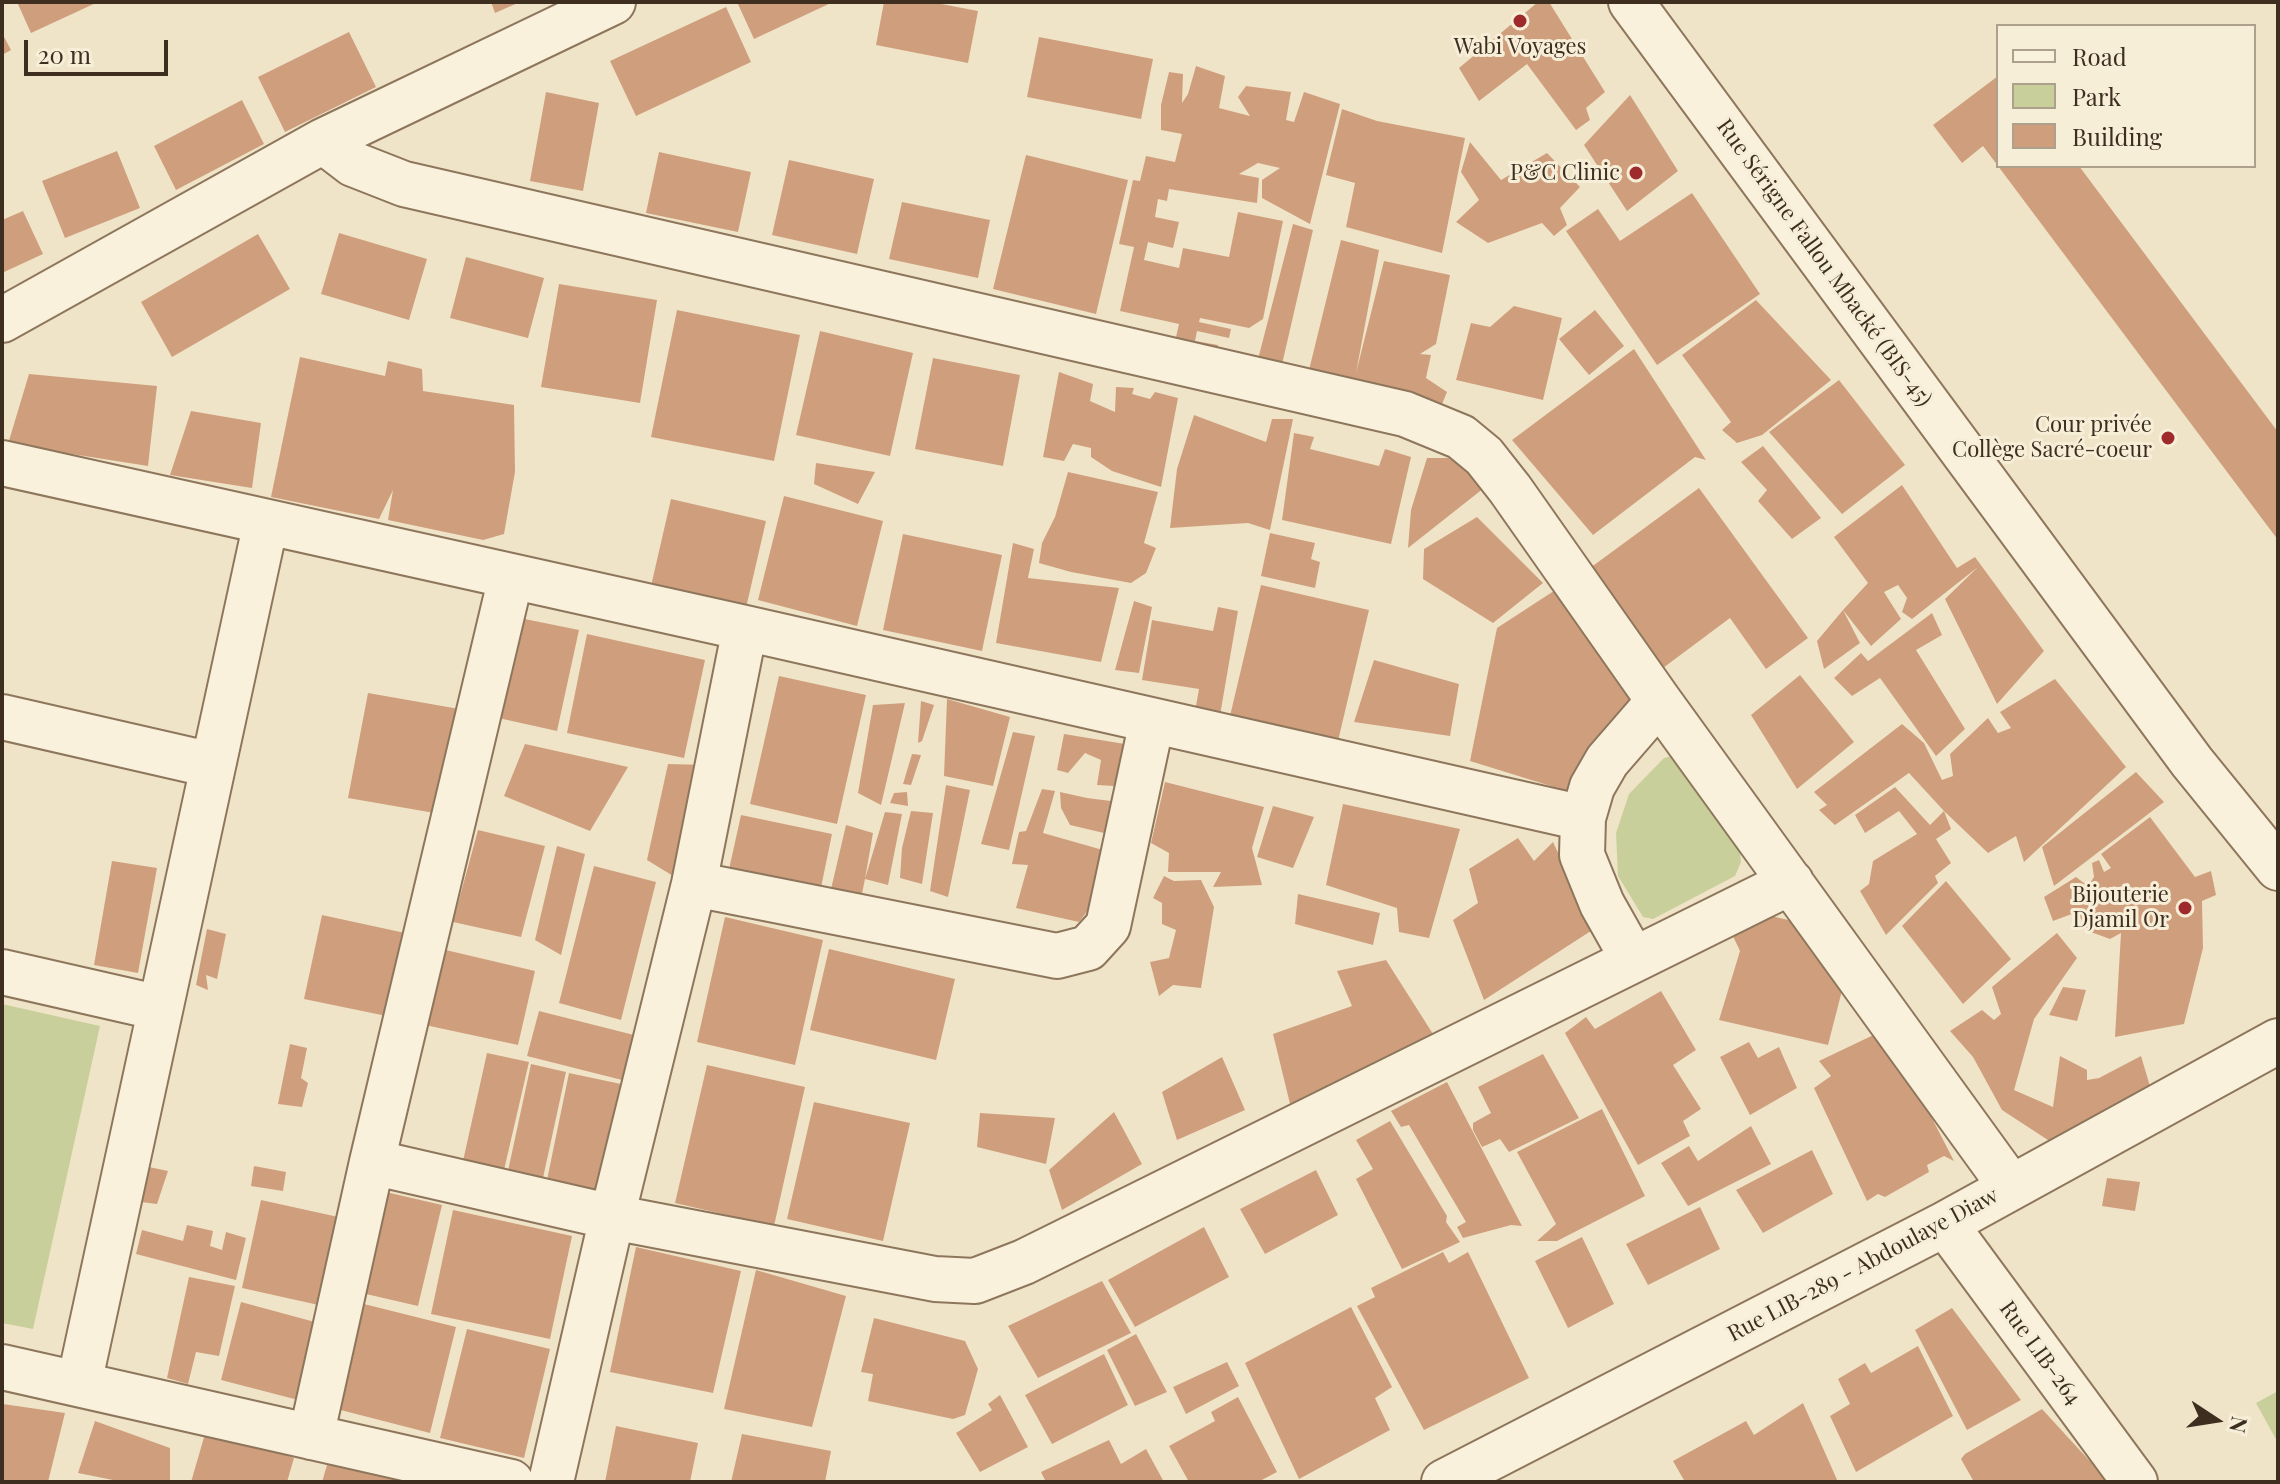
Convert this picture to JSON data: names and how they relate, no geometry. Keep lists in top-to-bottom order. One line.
{"streets":{"street":["Rue Sérigne Fallou Mbacké (BIS-45)","Rue LIB-289 - Abdoulaye Diaw","Rue LIB-264"]},"crossings":[["Rue LIB-289 - Abdoulaye Diaw","Rue LIB-264"]],"places":["Wabi Voyages","P&C Clinic","Cour privée Collège Sacré-coeur","Bijouterie Djamil Or"],"legend":["Road","Park","Building"],"scale_bar":"20 m","north":"right"}
